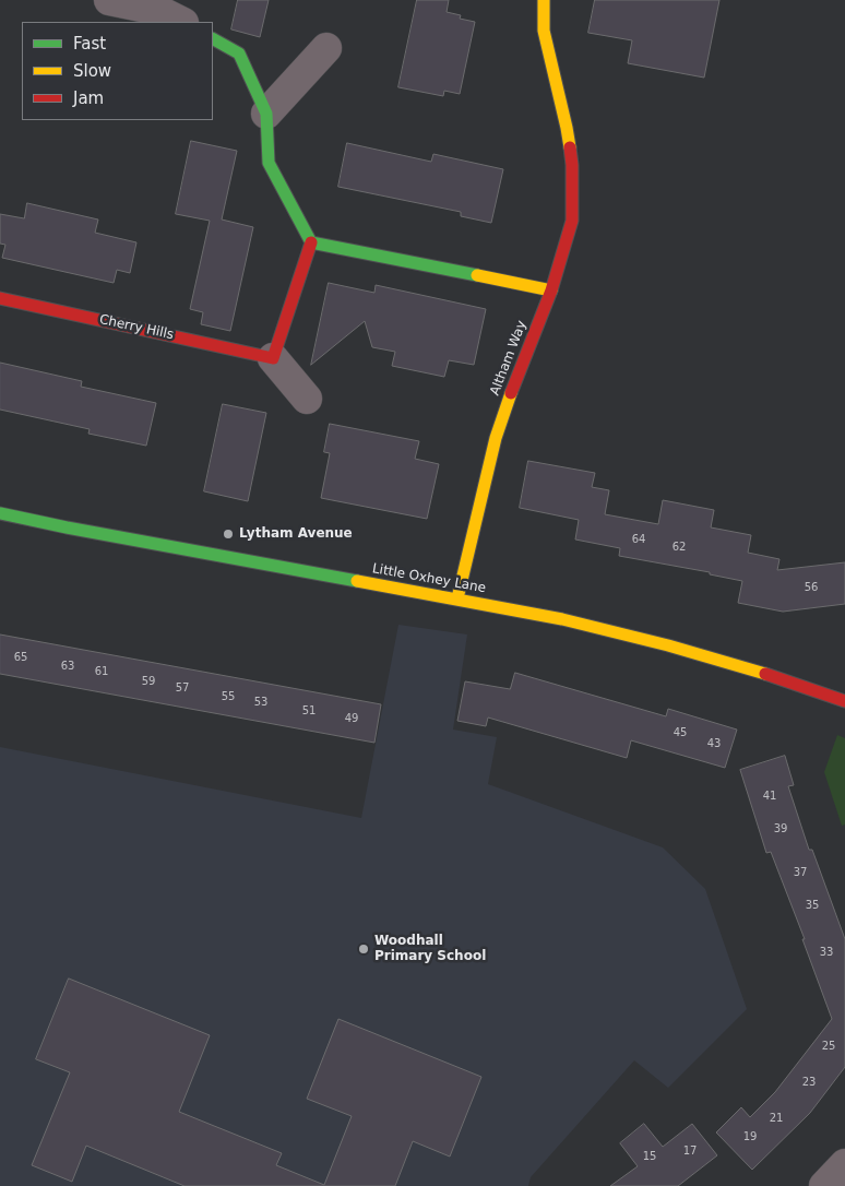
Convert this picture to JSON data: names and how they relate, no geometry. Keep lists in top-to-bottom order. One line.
{"streets":{"street":["Cherry Hills","Altham Way","Little Oxhey Lane"]},"crossings":[["Altham Way","Little Oxhey Lane"]],"places":["Lytham Avenue","Woodhall Primary School"],"house_numbers":["64","62","56","65","63","61","59","57","55","53","51","49","45","43","41","39","37","35","33","25","23","21","19","17","15"],"legend":["Fast","Slow","Jam"]}
